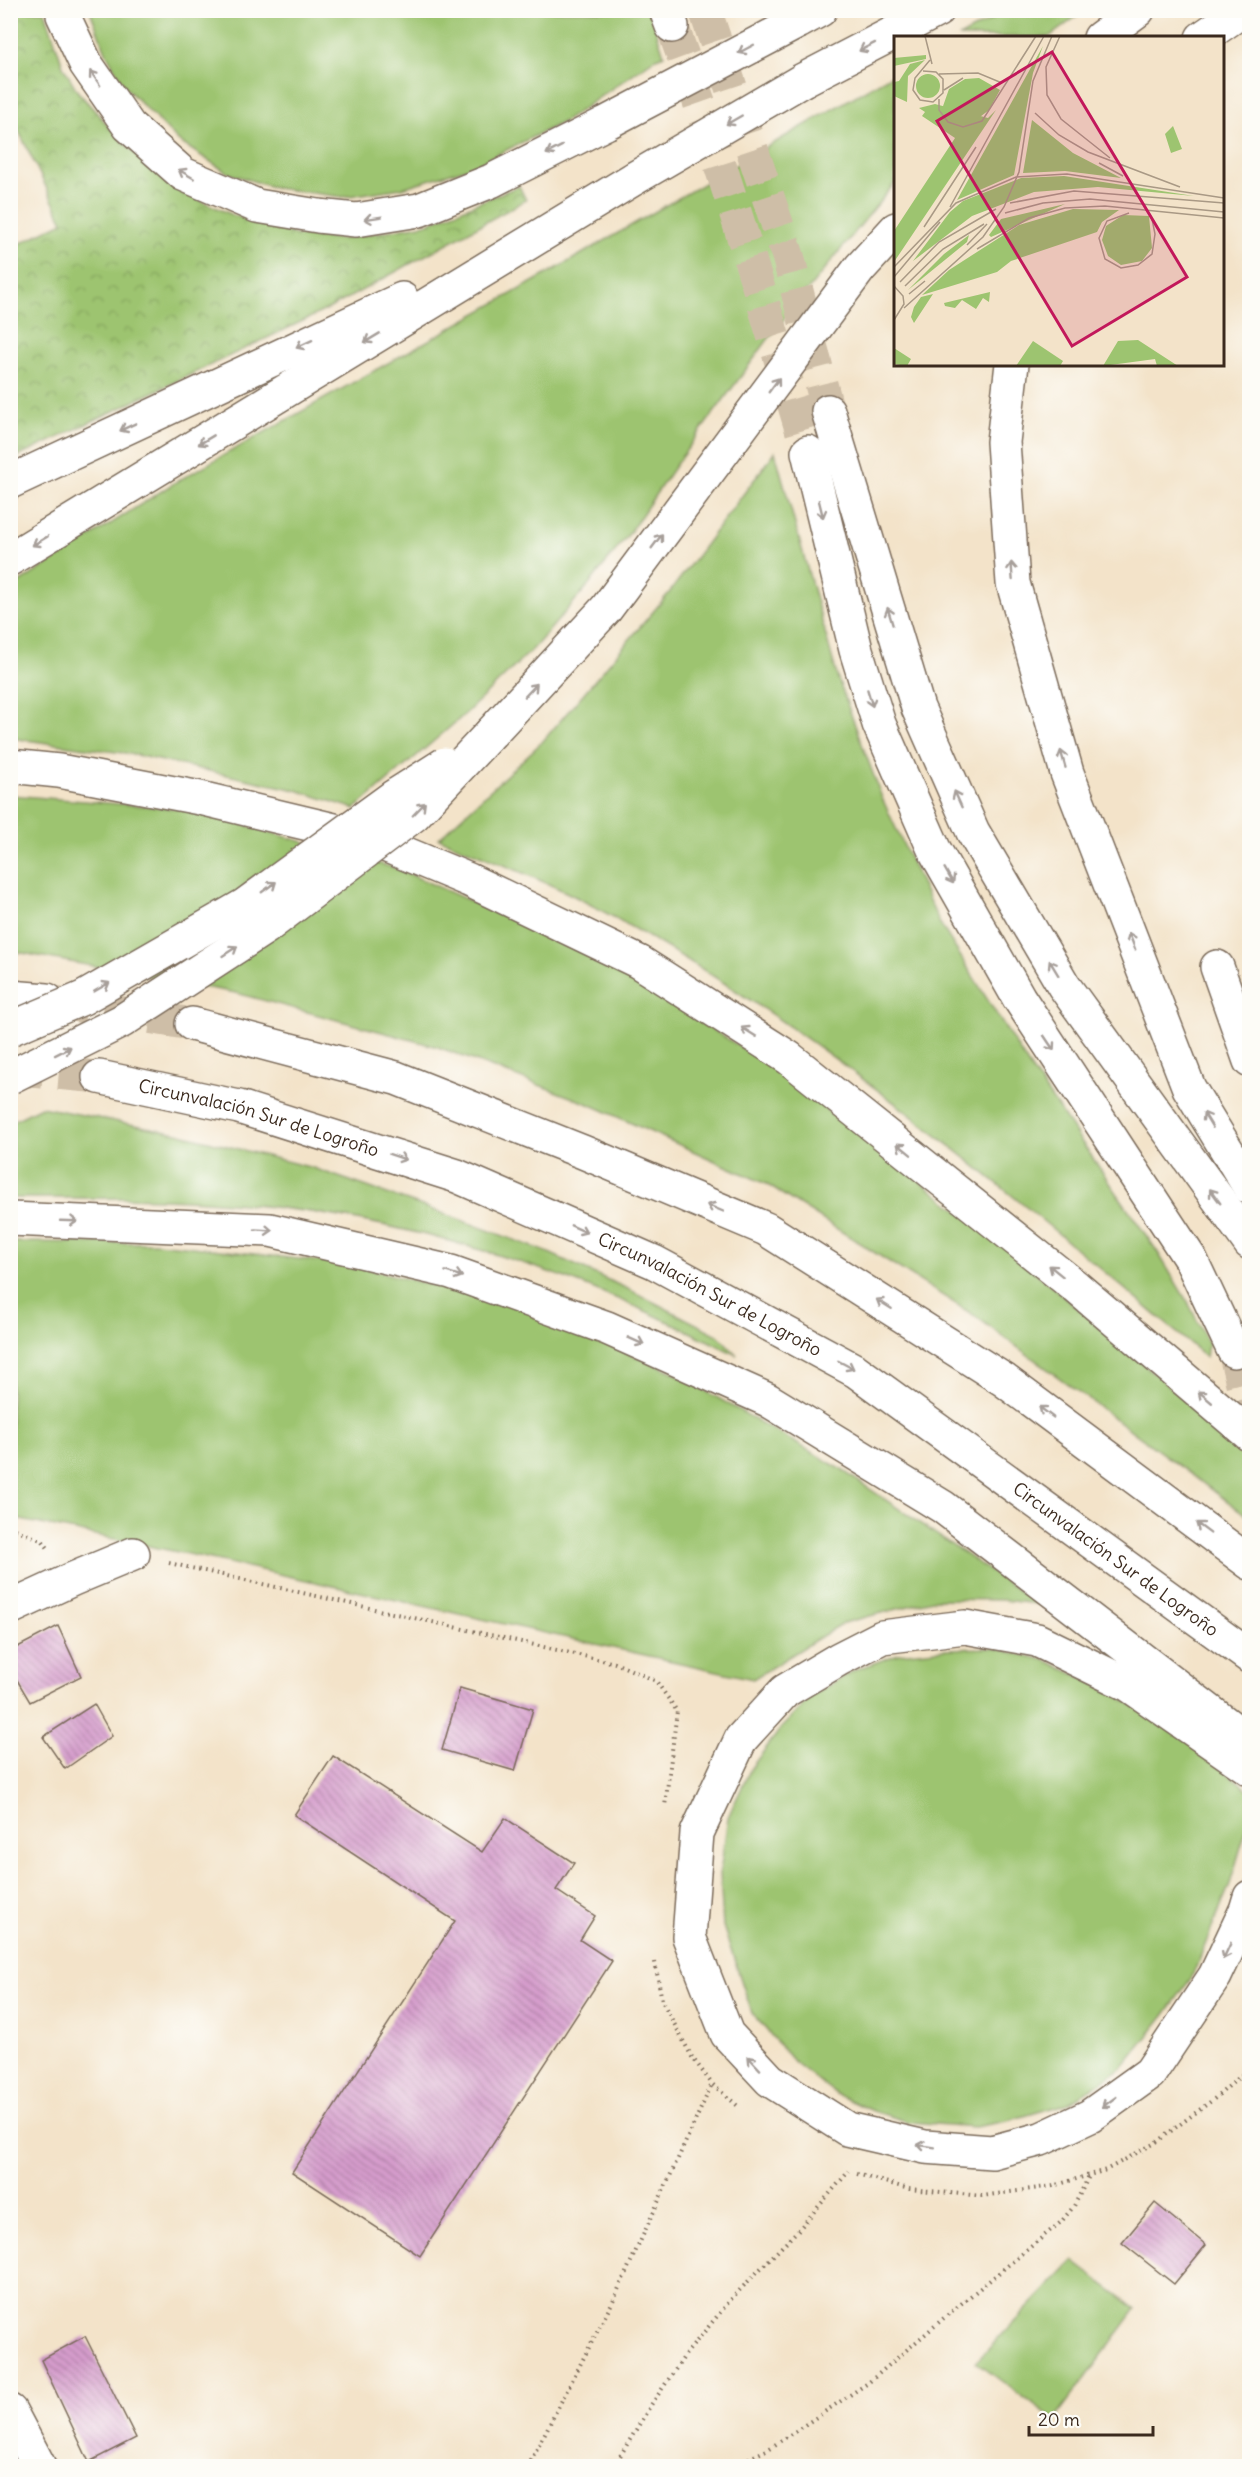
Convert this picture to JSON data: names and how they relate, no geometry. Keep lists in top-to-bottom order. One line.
{"streets":{"main road":["Circunvalación Sur de Logroño"]},"scale_bar":"20 m"}
